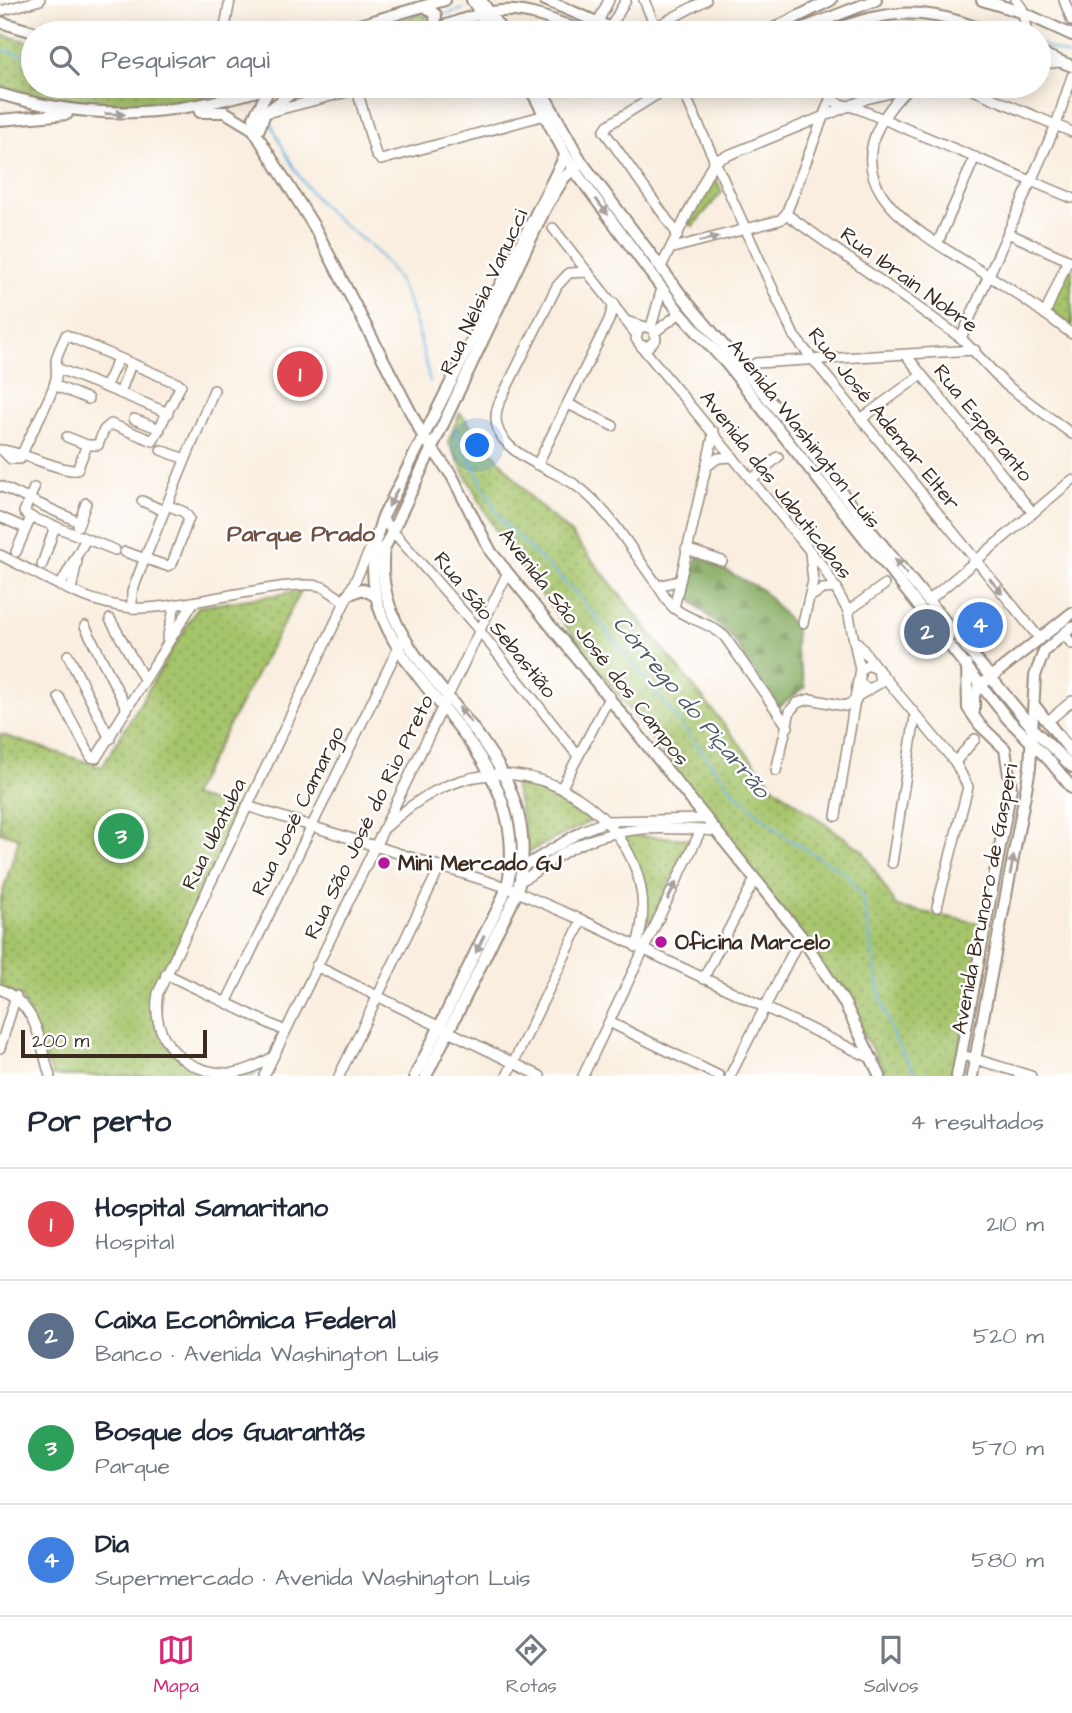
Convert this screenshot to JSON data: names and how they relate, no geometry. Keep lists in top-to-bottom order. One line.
{"streets":{"main road":["Rua Nélsia Vanucci","Avenida Washington Luis","Avenida São José dos Campos","Avenida Brunoro de Gasperi"],"street":["Rua Ibrain Nobre","Rua José Ademar Elter","Rua Esperanto","Avenida das Jabuticabas","Rua São Sebastião","Rua José Camargo","Rua São José do Rio Preto","Rua Ubatuba"]},"crossings":[["Rua Nélsia Vanucci","Avenida Washington Luis"],["Rua Nélsia Vanucci","Rua São Sebastião"],["Rua Nélsia Vanucci","Avenida São José dos Campos"],["Rua Nélsia Vanucci","Rua José Camargo"],["Rua Nélsia Vanucci","Rua São José do Rio Preto"],["Rua Nélsia Vanucci","Rua Ubatuba"],["Avenida Washington Luis","Avenida Brunoro de Gasperi"],["Rua São Sebastião","Rua São José do Rio Preto"],["Avenida São José dos Campos","Rua São José do Rio Preto"],["Rua São José do Rio Preto","Rua Ubatuba"]],"districts":["Parque Prado"],"water":["Córrego do Piçarrão"],"places":["Mini Mercado GJ","Oficina Marcelo"],"scale_bar":"200 m","page":{"search":"Pesquisar aqui","pins":["1","4","2","3"],"scale":"200 m","heading":["Por perto","4 resultados"],"list":[{"mark":"1","name":"Hospital Samaritano","note":"Hospital","value":"210 m"},{"mark":"2","name":"Caixa Econômica Federal","note":"Banco · Avenida Washington Luis","value":"520 m"},{"mark":"3","name":"Bosque dos Guarantãs","note":"Parque","value":"570 m"},{"mark":"4","name":"Dia","note":"Supermercado · Avenida Washington Luis","value":"580 m"}],"nav":["Mapa","Rotas","Salvos"]}}
